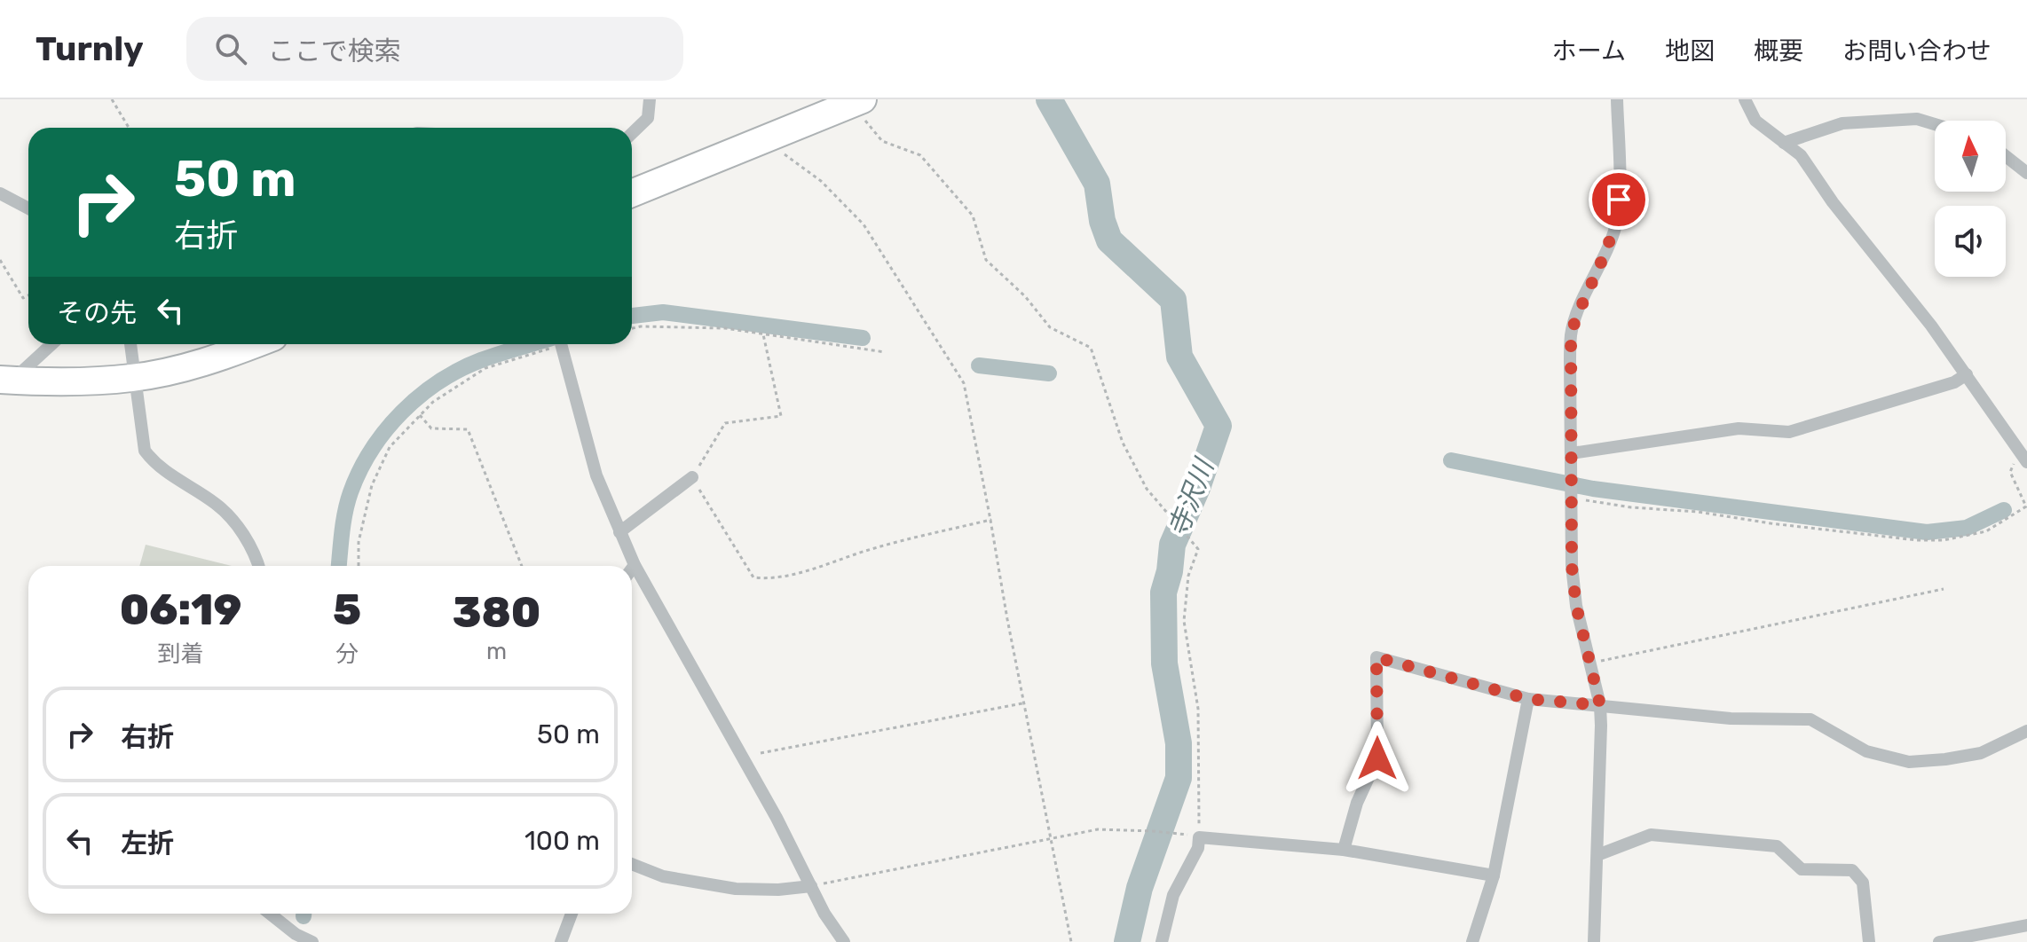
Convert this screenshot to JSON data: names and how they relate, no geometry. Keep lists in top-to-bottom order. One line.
{"water":["寺沢川"],"north":"top","page":{"header":"Turnly","search":"ここで検索","nav":["ホーム","地図","概要","お問い合わせ"],"turn":["50 m","右折"],"then":"その先","eta":["06:19","到着","5","分","380","m"],"list":[{"name":"右折","value":"50 m"},{"name":"左折","value":"100 m"}]}}
